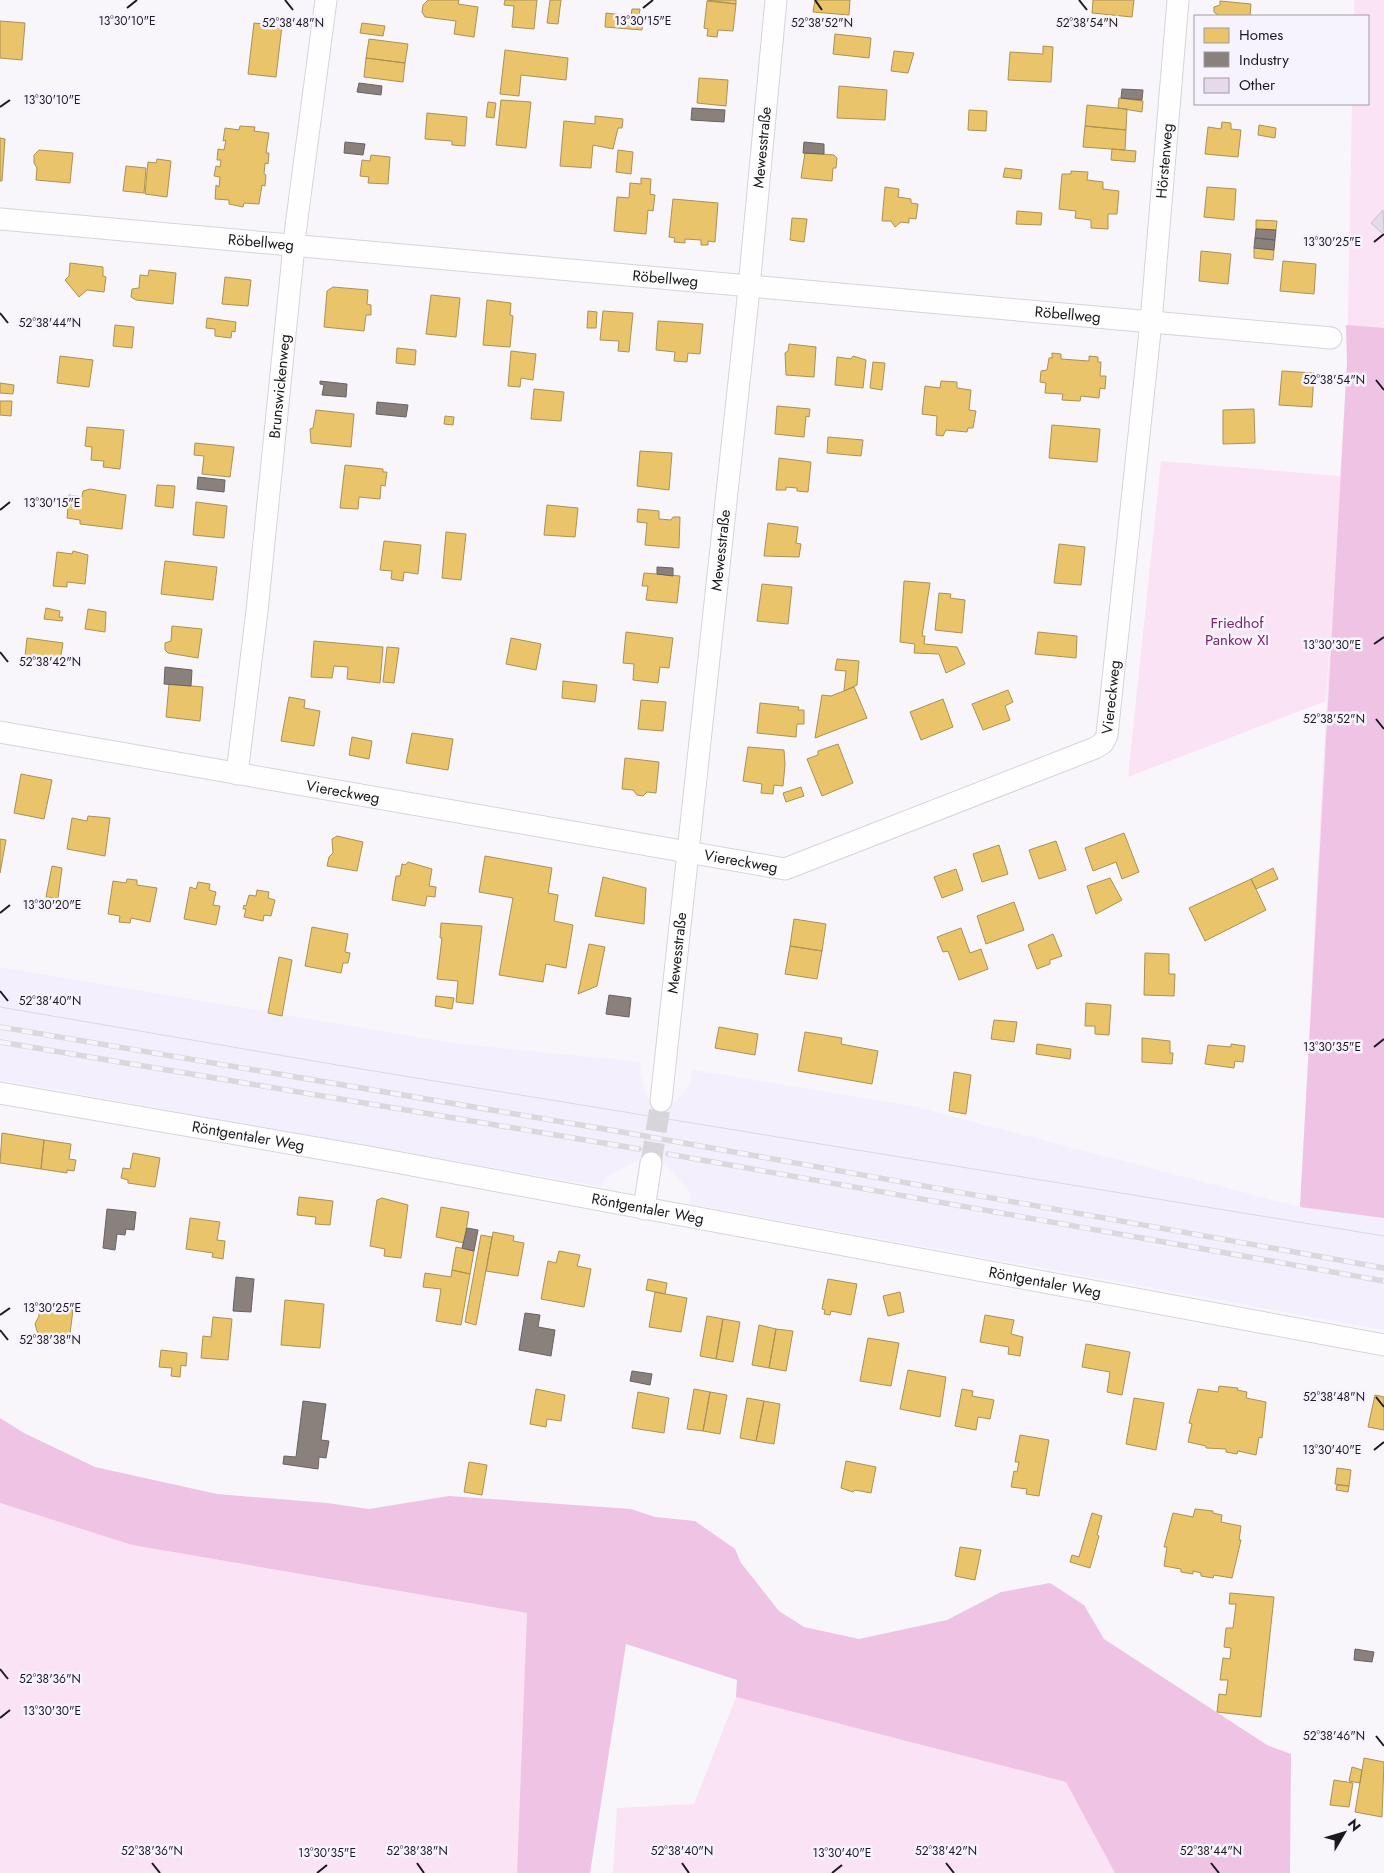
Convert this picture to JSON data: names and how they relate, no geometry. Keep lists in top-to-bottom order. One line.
{"streets":{"street":["Mewesstraße","Hörstenweg","Röbellweg","Brunswickenweg","Viereckweg","Röntgentaler Weg"]},"crossings":[["Mewesstraße","Röbellweg"],["Mewesstraße","Viereckweg"],["Hörstenweg","Röbellweg"],["Hörstenweg","Viereckweg"],["Röbellweg","Brunswickenweg"],["Röbellweg","Viereckweg"],["Brunswickenweg","Viereckweg"]],"parks":["Friedhof Pankow XI"],"legend":["Homes","Industry","Other"],"north":"top right","coordinates":["13°30'10\"E","13°30'15\"E","52°38'54\"N","52°38'48\"N","52°38'52\"N","13°30'25\"E","52°38'44\"N","13°30'30\"E","52°38'42\"N","13°30'20\"E","52°38'40\"N","13°30'35\"E","52°38'38\"N","13°30'40\"E","52°38'36\"N","52°38'46\"N"]}
